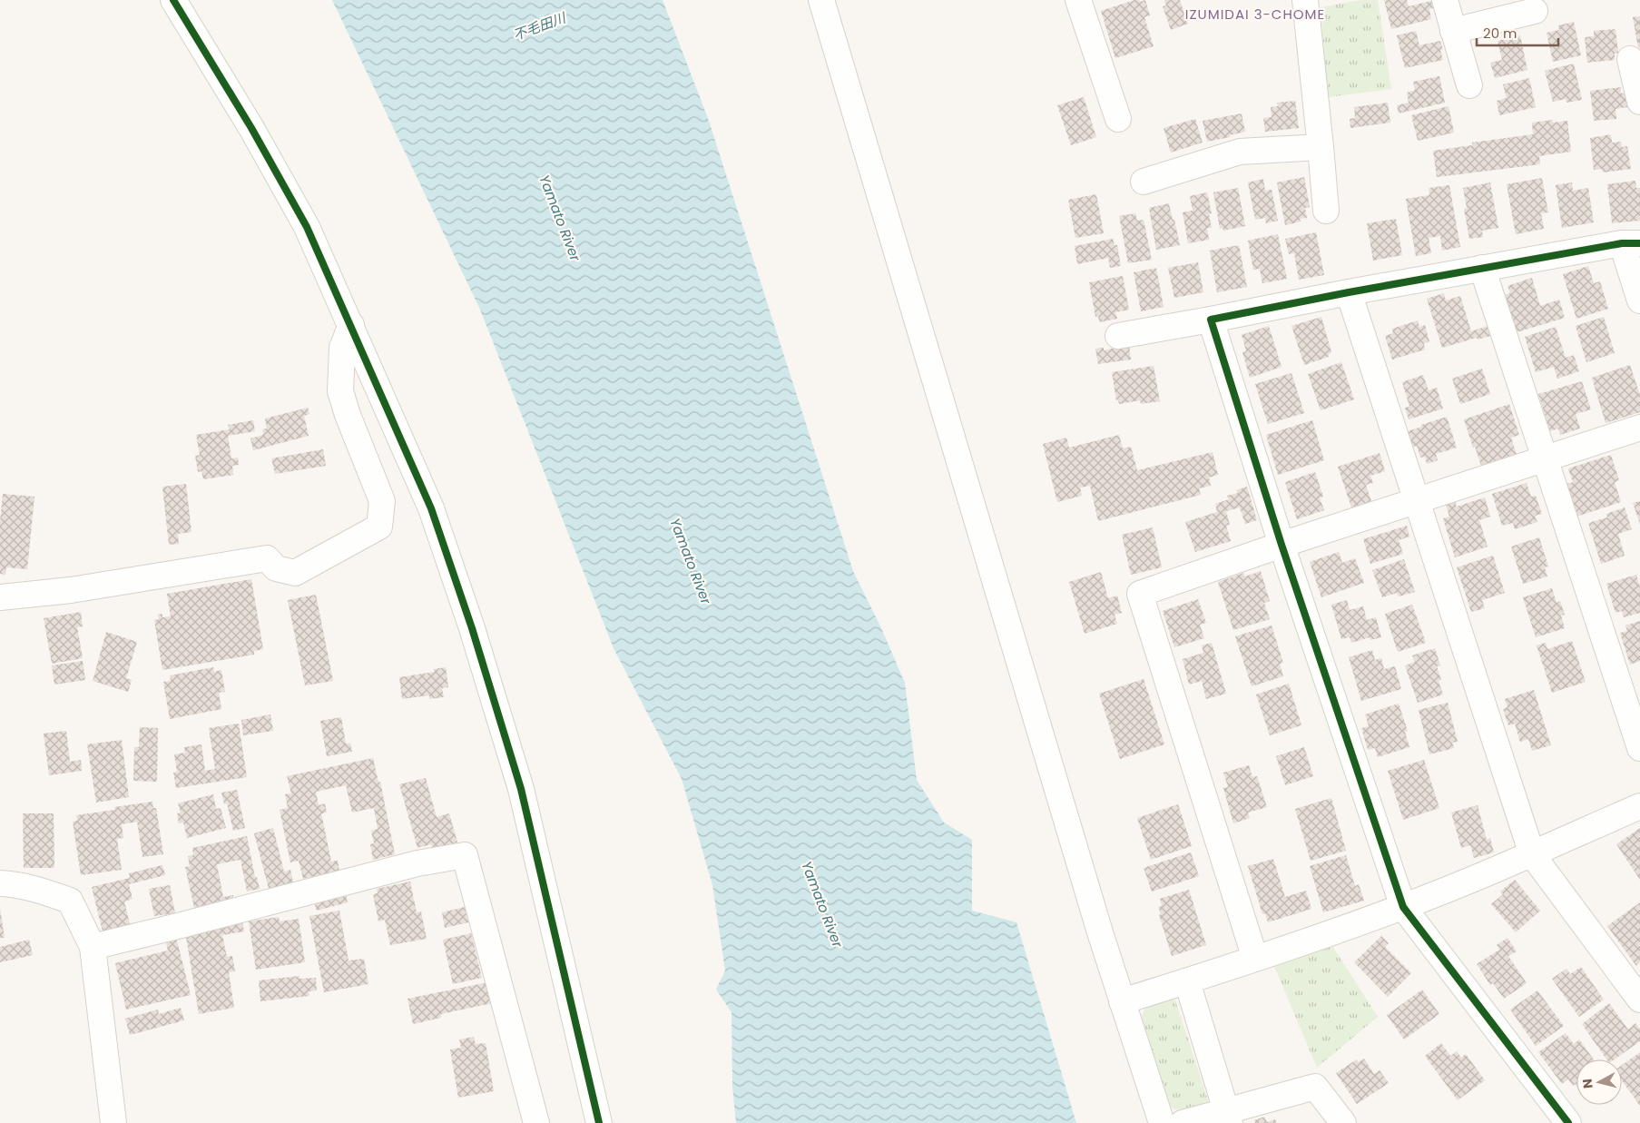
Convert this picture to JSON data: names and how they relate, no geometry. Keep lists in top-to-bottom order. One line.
{"districts":["IZUMIDAI 3-CHOME"],"water":["不毛田川","Yamato River"],"scale_bar":"20 m","north":"left"}
